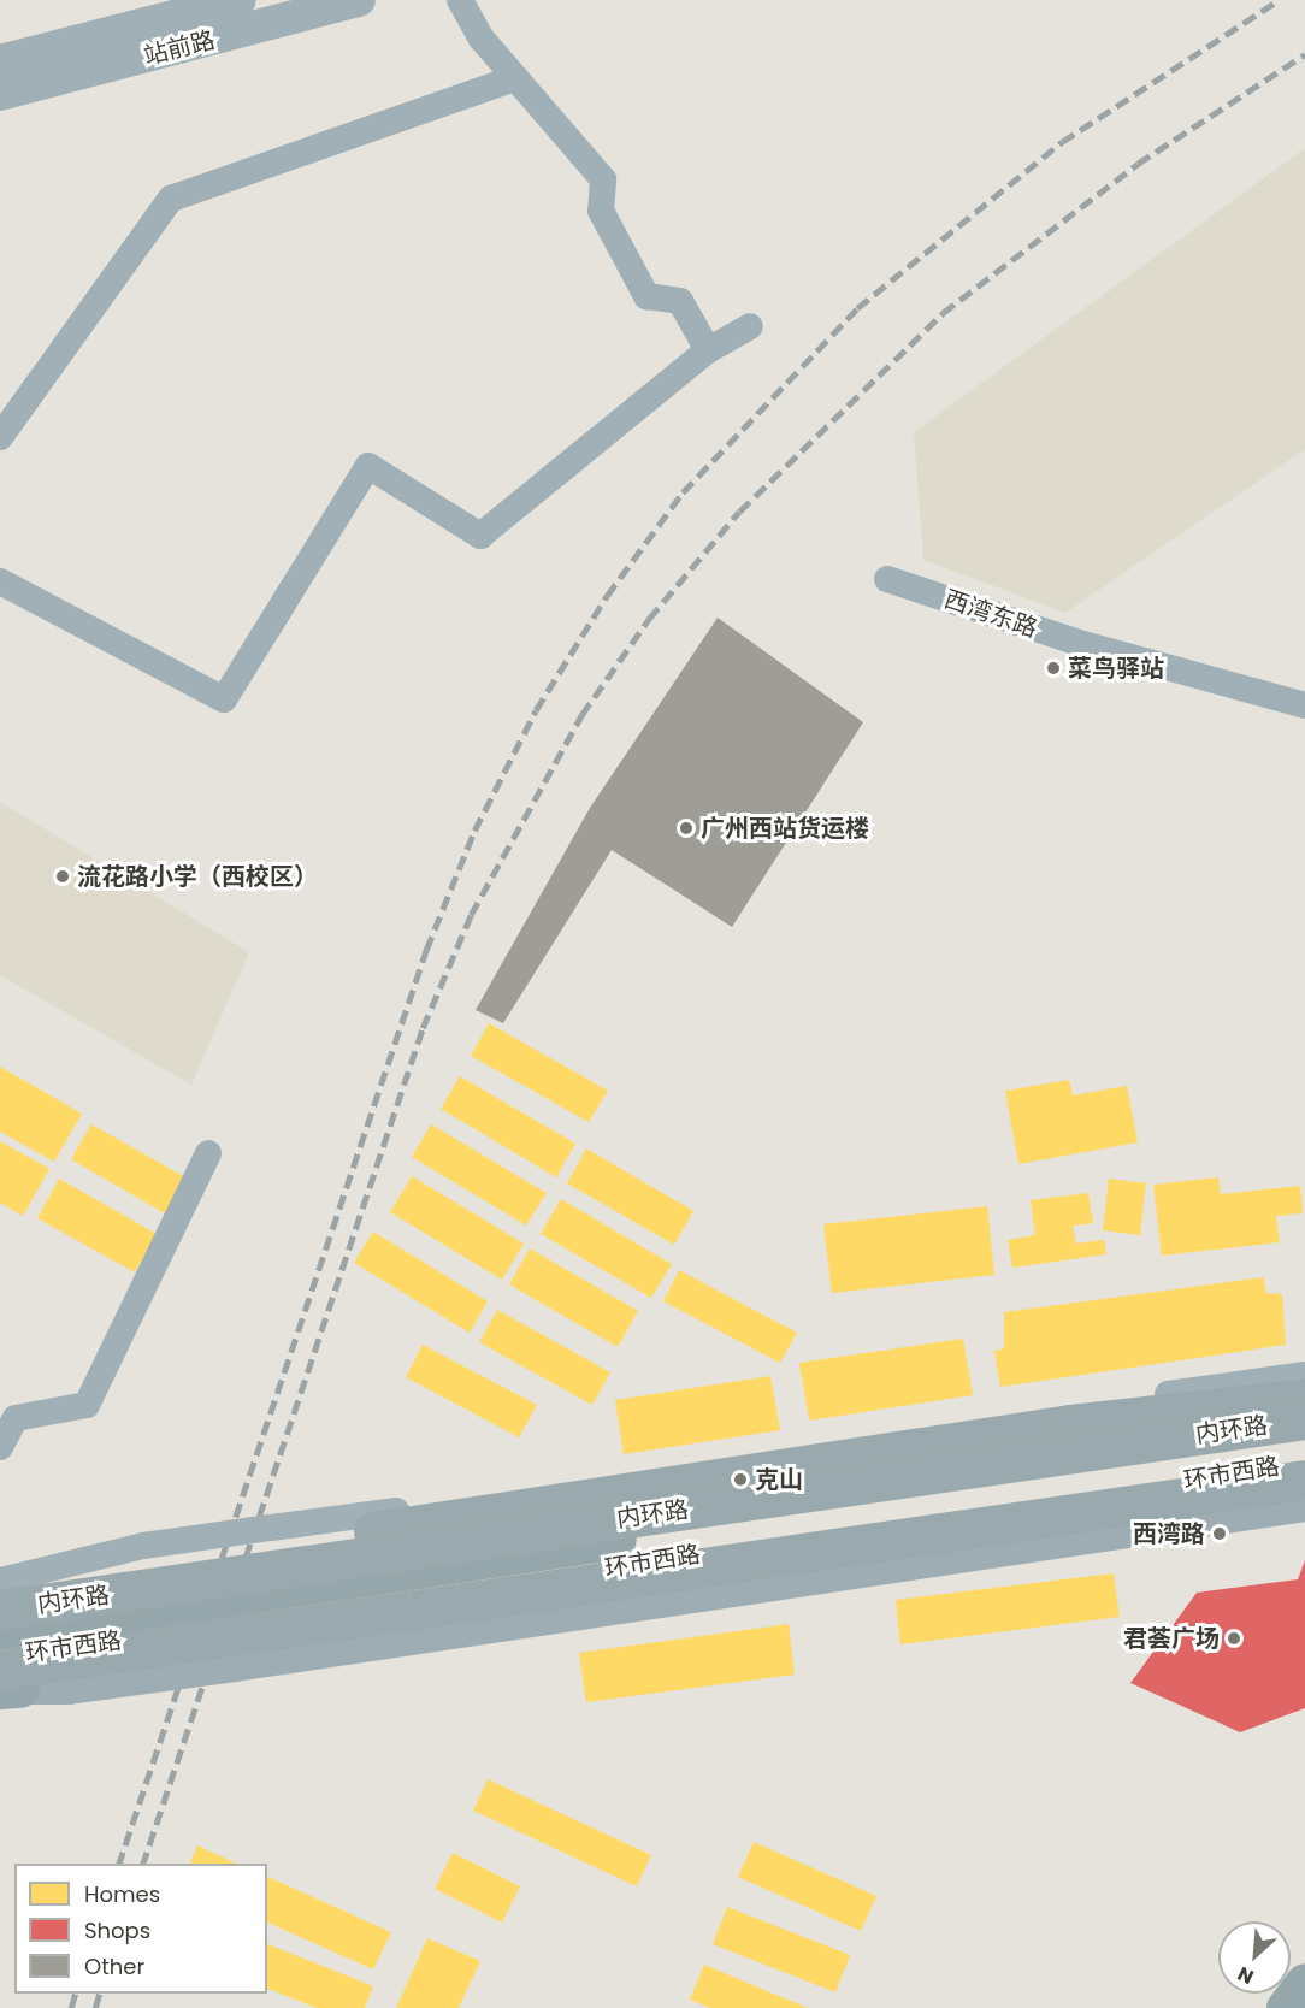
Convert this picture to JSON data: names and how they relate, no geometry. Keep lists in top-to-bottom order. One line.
{"streets":{"highway":["内环路"],"main road":["环市西路"],"street":["站前路","西湾东路"]},"places":["菜鸟驿站","广州西站货运楼","流花路小学（西校区）","克山","西湾路","君荟广场"],"legend":["Homes","Shops","Other"],"north":"bottom left"}
